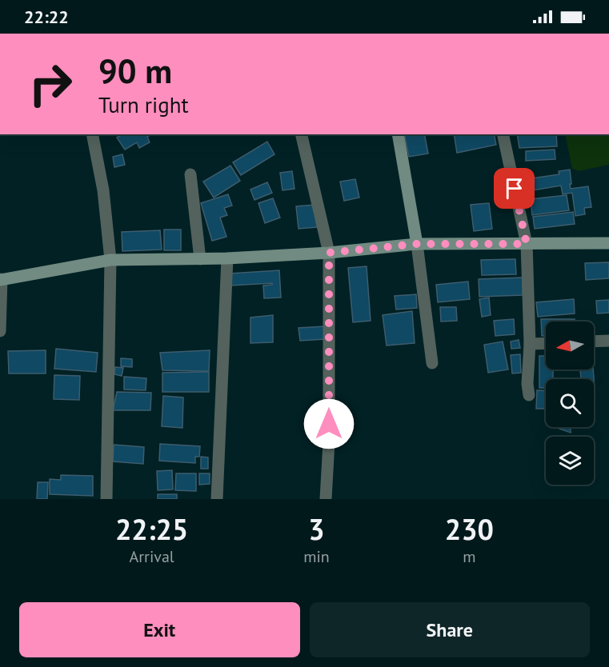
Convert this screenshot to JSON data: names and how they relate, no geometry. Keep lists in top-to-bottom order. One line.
{"north":"left","page":{"status":"22:22","turn":["90 m","Turn right"],"eta":["22:25","Arrival","3","min","230","m"],"buttons":["Exit","Share"]}}
